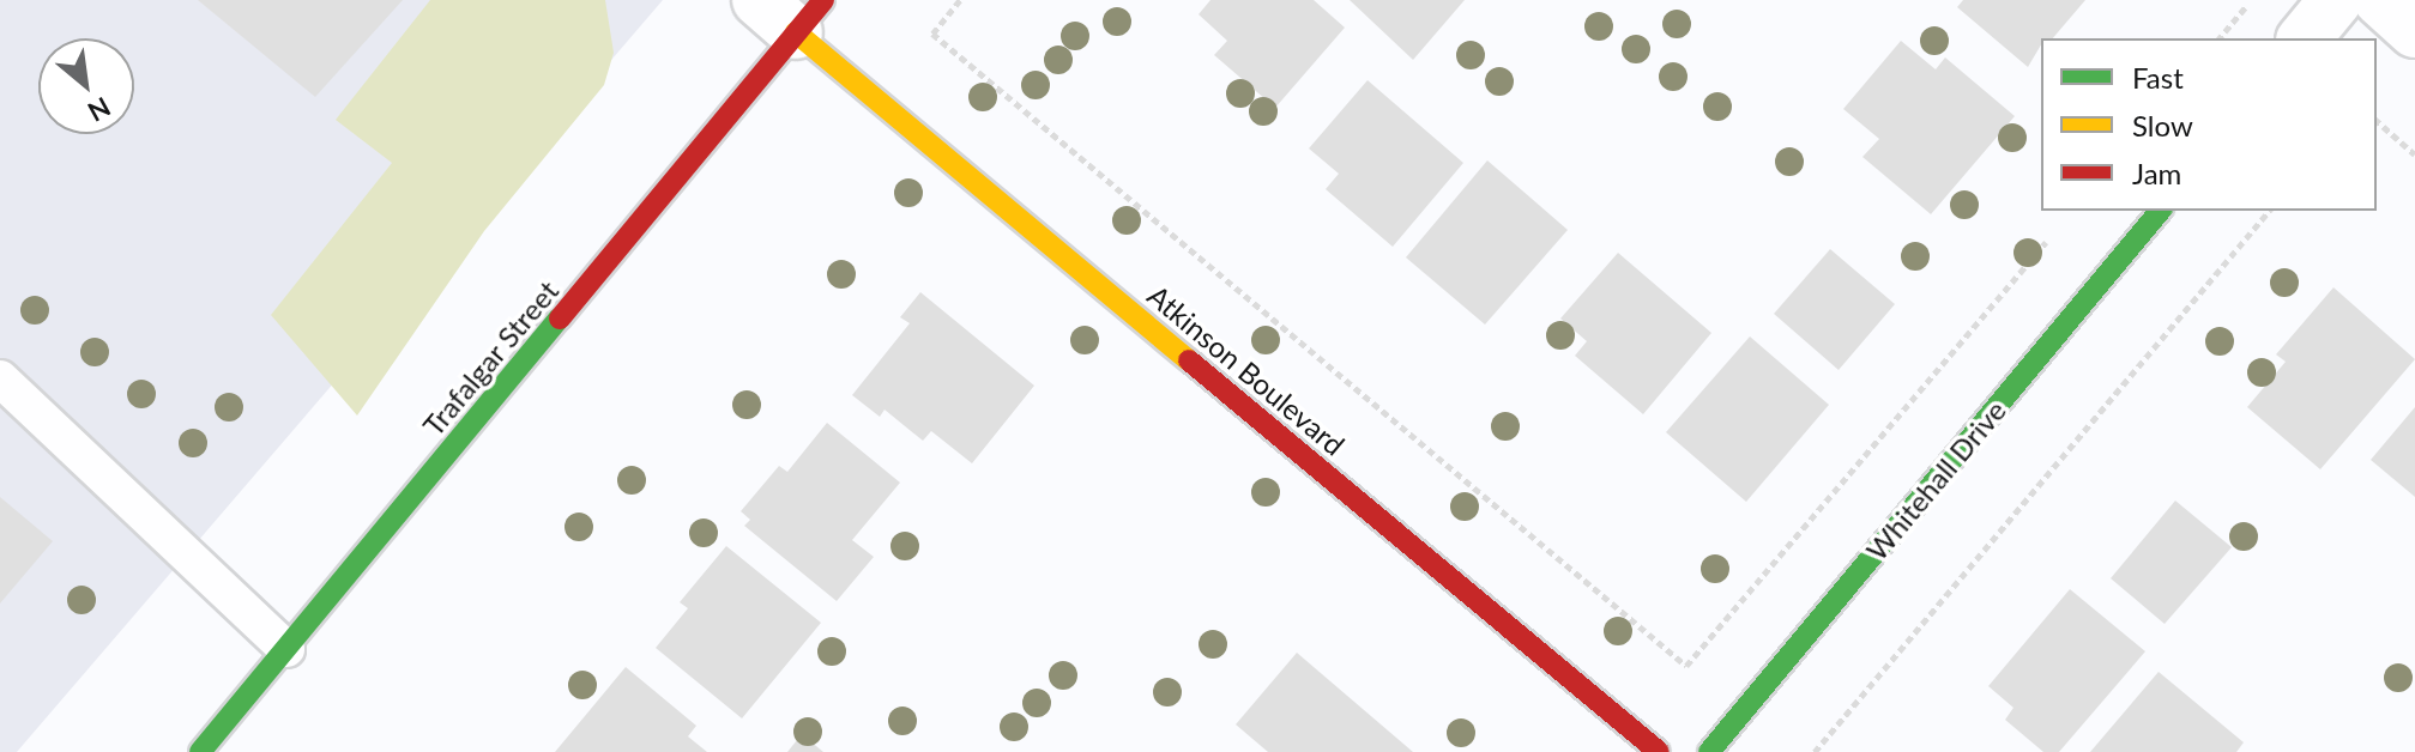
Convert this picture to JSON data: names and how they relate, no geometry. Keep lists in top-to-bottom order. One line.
{"streets":{"street":["Trafalgar Street","Atkinson Boulevard","Whitehall Drive"]},"crossings":[["Trafalgar Street","Atkinson Boulevard"]],"legend":["Fast","Slow","Jam"],"north":"bottom right"}
